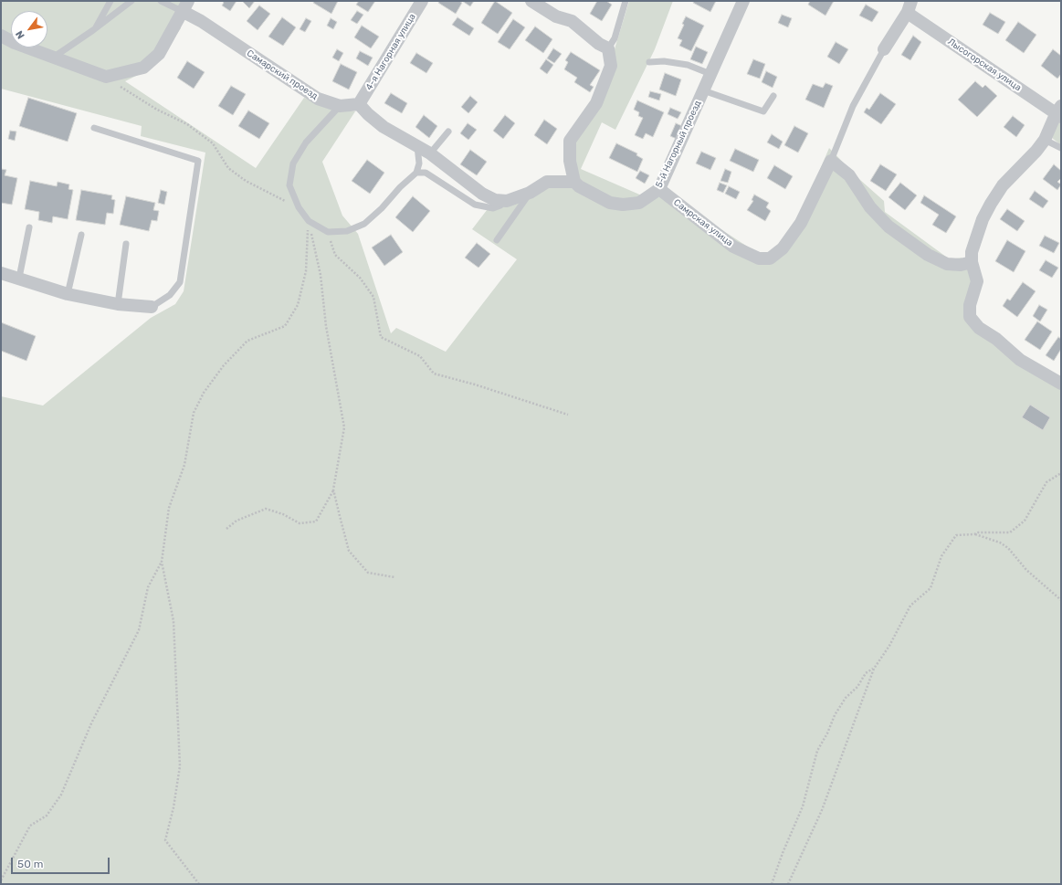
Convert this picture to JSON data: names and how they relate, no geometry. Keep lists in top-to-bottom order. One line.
{"streets":{"street":["4-я Нагорная улица","Лысогорская улица","Самарский проезд","5-й Нагорный проезд","Самрская улица"]},"crossings":[["4-я Нагорная улица","Самарский проезд"],["5-й Нагорный проезд","Самрская улица"]],"scale_bar":"50 m","north":"bottom left"}
